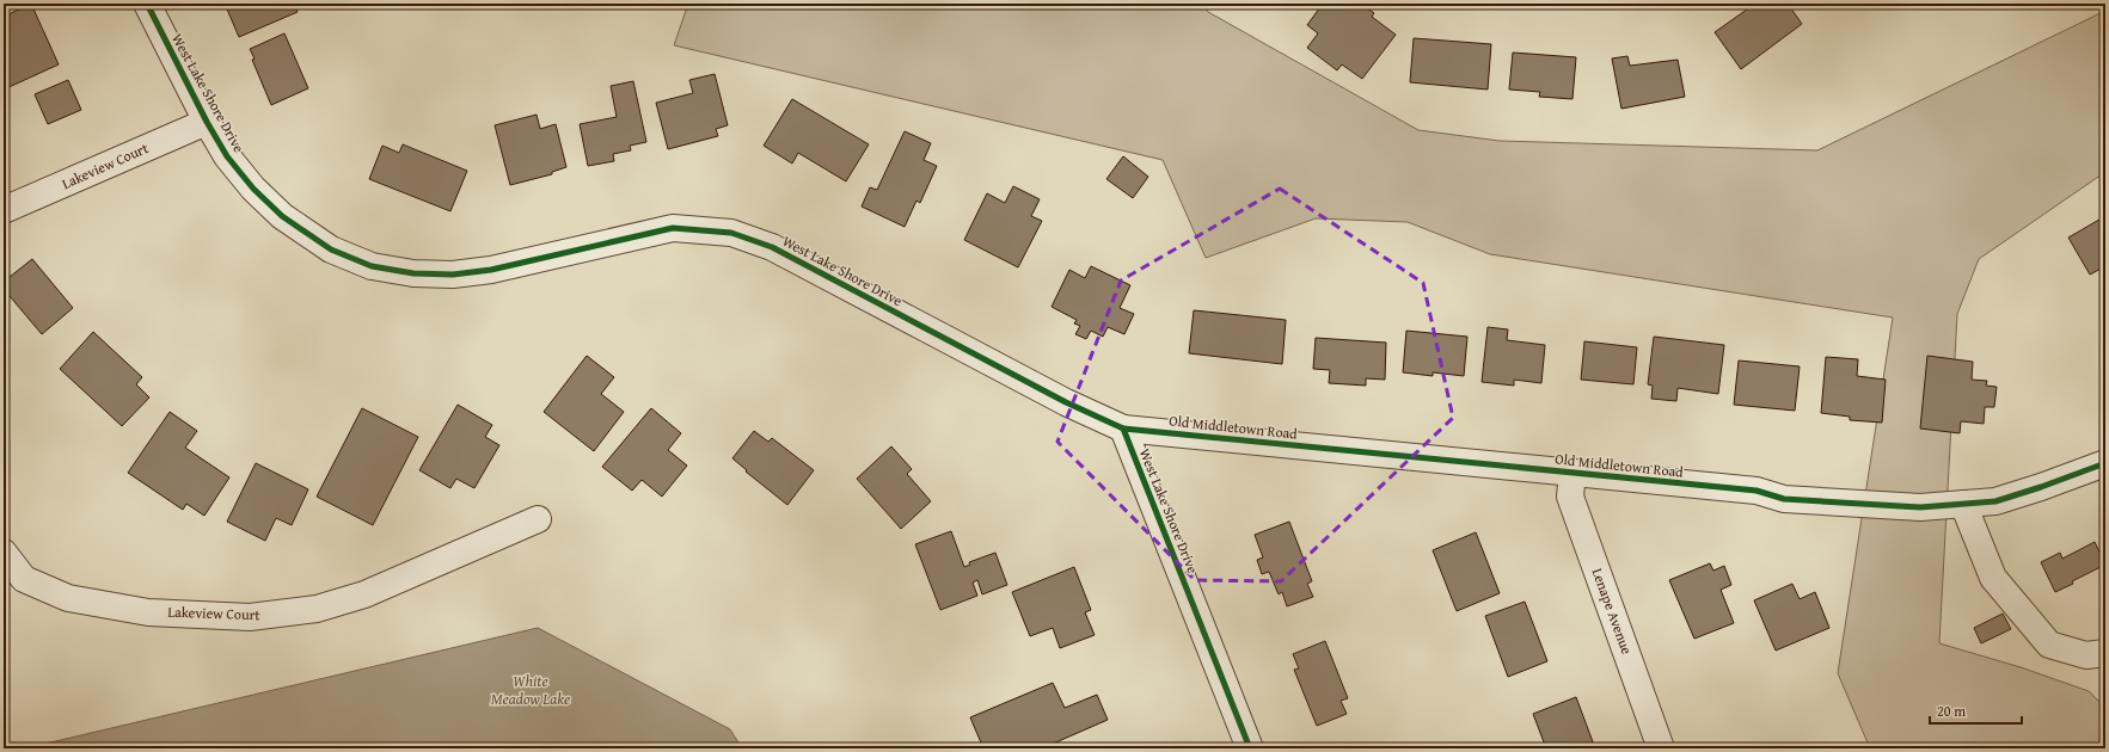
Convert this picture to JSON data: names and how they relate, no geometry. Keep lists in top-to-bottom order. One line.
{"streets":{"street":["West Lake Shore Drive","Lakeview Court","Old Middletown Road","Lenape Avenue"]},"crossings":[["West Lake Shore Drive","Lakeview Court"],["West Lake Shore Drive","Old Middletown Road"],["Old Middletown Road","Lenape Avenue"]],"water":["White Meadow Lake"],"scale_bar":"20 m"}
